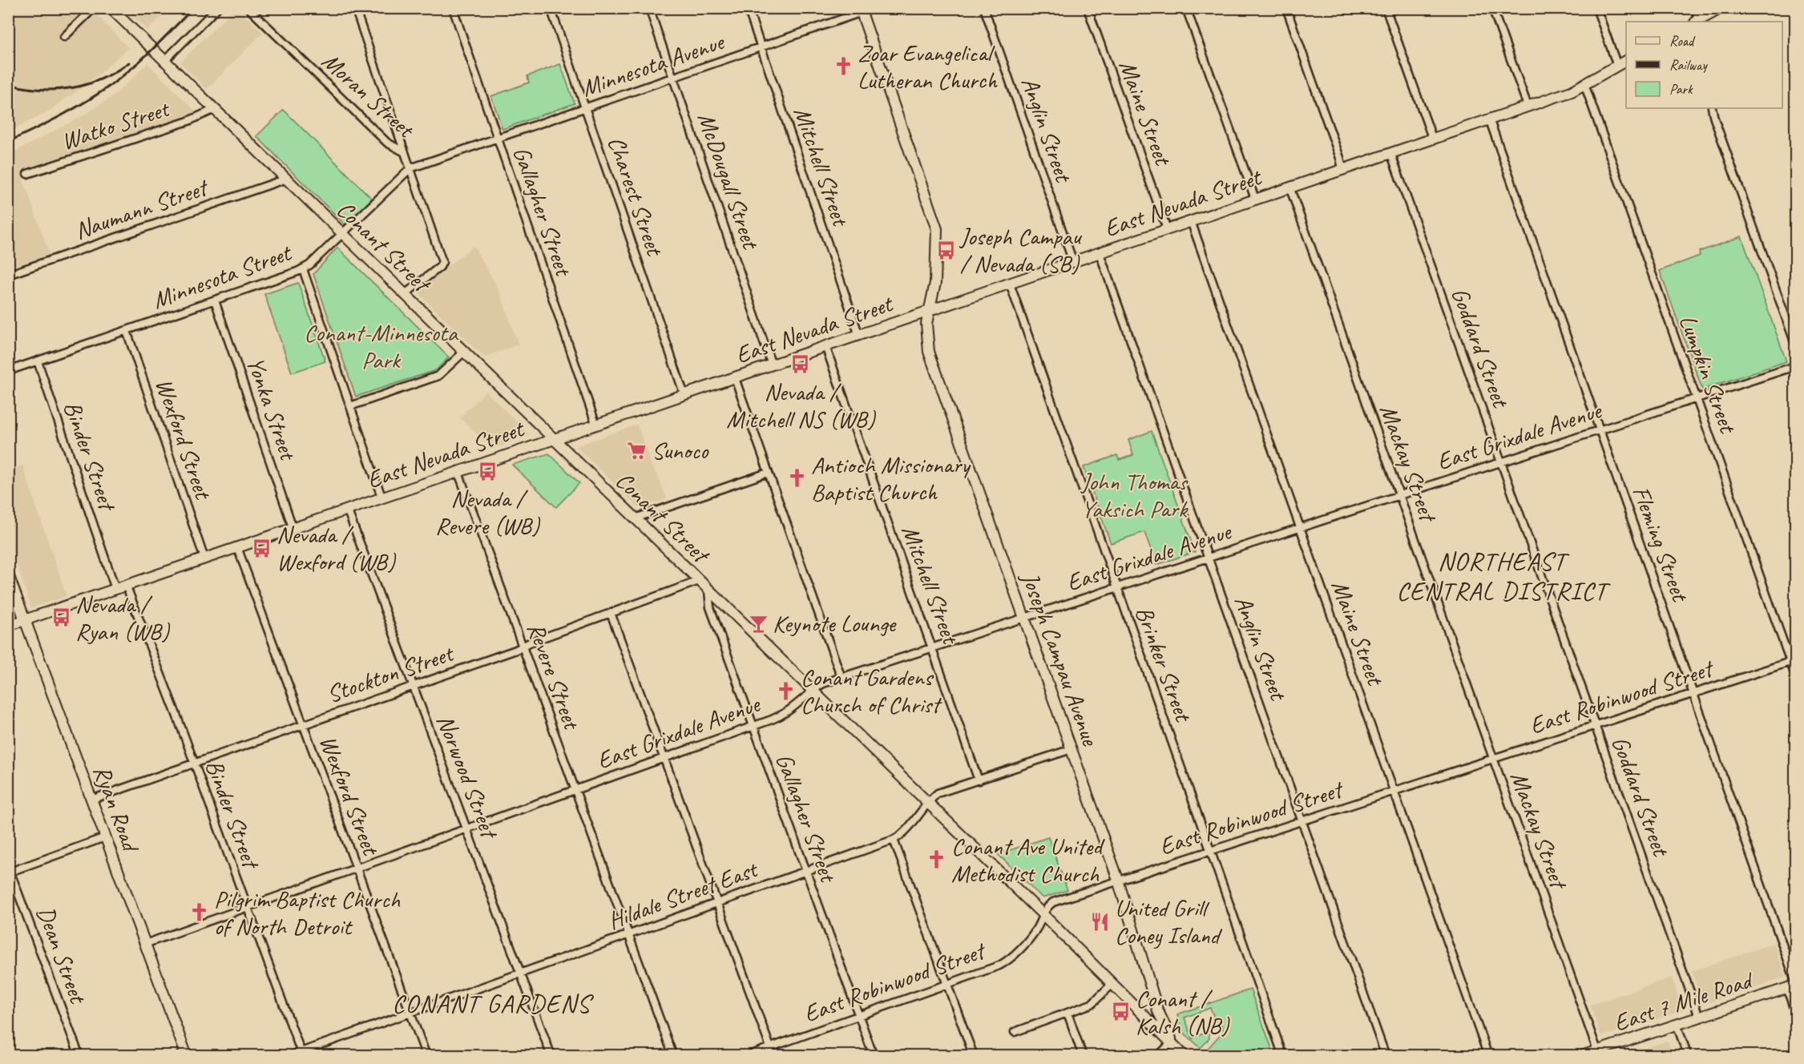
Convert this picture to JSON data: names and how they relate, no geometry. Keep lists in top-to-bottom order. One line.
{"streets":{"street":["Minnesota Avenue","Moran Street","Maine Street","Watko Street","Anglin Street","Mitchell Street","McDougall Street","Charest Street","East Nevada Street","Naumann Street","Gallagher Street","Conant Street","Minnesota Street","Goddard Street","Lumpkin Street","Yonka Street","East Grixdale Avenue","Wexford Street","Binder Street","Mackay Street","Fleming Street","Joseph Campau Avenue","Brinker Street","Stockton Street","Revere Street","East Robinwood Street","Norwood Street","Ryan Road","Hildale Street East","Dean Street","East 7 Mile Road"]},"crossings":[["Minnesota Avenue","Mitchell Street"],["Minnesota Avenue","McDougall Street"],["Minnesota Avenue","Charest Street"],["Minnesota Avenue","Gallagher Street"],["Minnesota Avenue","Minnesota Street"],["Minnesota Avenue","Joseph Campau Avenue"],["Moran Street","Conant Street"],["Moran Street","Minnesota Street"],["Maine Street","East Nevada Street"],["Maine Street","East Grixdale Avenue"],["Maine Street","East Robinwood Street"],["Watko Street","Conant Street"],["Anglin Street","East Nevada Street"],["Anglin Street","East Grixdale Avenue"],["Anglin Street","East Robinwood Street"],["Mitchell Street","East Nevada Street"],["Mitchell Street","East Grixdale Avenue"],["Mitchell Street","Hildale Street East"],["McDougall Street","East Nevada Street"],["Charest Street","East Nevada Street"],["East Nevada Street","Gallagher Street"],["East Nevada Street","Conant Street"],["East Nevada Street","Goddard Street"],["East Nevada Street","Lumpkin Street"],["East Nevada Street","Yonka Street"],["East Nevada Street","Wexford Street"],["East Nevada Street","Binder Street"],["East Nevada Street","Mackay Street"],["East Nevada Street","Fleming Street"],["East Nevada Street","Joseph Campau Avenue"],["East Nevada Street","Brinker Street"],["East Nevada Street","Revere Street"],["East Nevada Street","Norwood Street"],["East Nevada Street","Ryan Road"],["Naumann Street","Conant Street"],["Gallagher Street","Conant Street"],["Gallagher Street","Minnesota Street"],["Gallagher Street","East Grixdale Avenue"],["Gallagher Street","East Robinwood Street"],["Gallagher Street","Hildale Street East"],["Conant Street","Minnesota Street"],["Conant Street","East Grixdale Avenue"],["Conant Street","Joseph Campau Avenue"],["Conant Street","Stockton Street"],["Conant Street","East Robinwood Street"],["Conant Street","Hildale Street East"],["Minnesota Street","Yonka Street"],["Minnesota Street","Wexford Street"],["Minnesota Street","Binder Street"],["Goddard Street","East Grixdale Avenue"],["Goddard Street","East Robinwood Street"],["Goddard Street","East 7 Mile Road"],["Lumpkin Street","East Grixdale Avenue"],["Lumpkin Street","East Robinwood Street"],["East Grixdale Avenue","Wexford Street"],["East Grixdale Avenue","Binder Street"],["East Grixdale Avenue","Mackay Street"],["East Grixdale Avenue","Fleming Street"],["East Grixdale Avenue","Joseph Campau Avenue"],["East Grixdale Avenue","Brinker Street"],["East Grixdale Avenue","Revere Street"],["East Grixdale Avenue","Norwood Street"],["East Grixdale Avenue","Ryan Road"],["Wexford Street","Stockton Street"],["Wexford Street","Hildale Street East"],["Binder Street","Stockton Street"],["Binder Street","Hildale Street East"],["Mackay Street","East Robinwood Street"],["Mackay Street","East 7 Mile Road"],["Fleming Street","East Robinwood Street"],["Joseph Campau Avenue","East Robinwood Street"],["Joseph Campau Avenue","Hildale Street East"],["Brinker Street","East Robinwood Street"],["Stockton Street","Revere Street"],["Stockton Street","Norwood Street"],["Stockton Street","Ryan Road"],["Revere Street","Hildale Street East"],["Norwood Street","Hildale Street East"]],"districts":["NORTHEAST CENTRAL DISTRICT","CONANT GARDENS"],"parks":["Conant-Minnesota Park","John Thomas Yaksich Park"],"places":{"church":["Zoar Evangelical Lutheran Church","Antioch Missionary Baptist Church","Conant Gardens Church of Christ","Conant Ave United Methodist Church","Pilgrim Baptist Church of North Detroit"],"bus stop":["Joseph Campau / Nevada (SB)","Nevada / Mitchell NS (WB)","Nevada / Revere (WB)","Nevada / Wexford (WB)","Nevada / Ryan (WB)","Conant / Kalsh (NB)"],"supermarket":["Sunoco"],"bar":["Keynote Lounge"],"restaurant":["United Grill Coney Island"]},"legend":["Road","Railway","Park"]}
